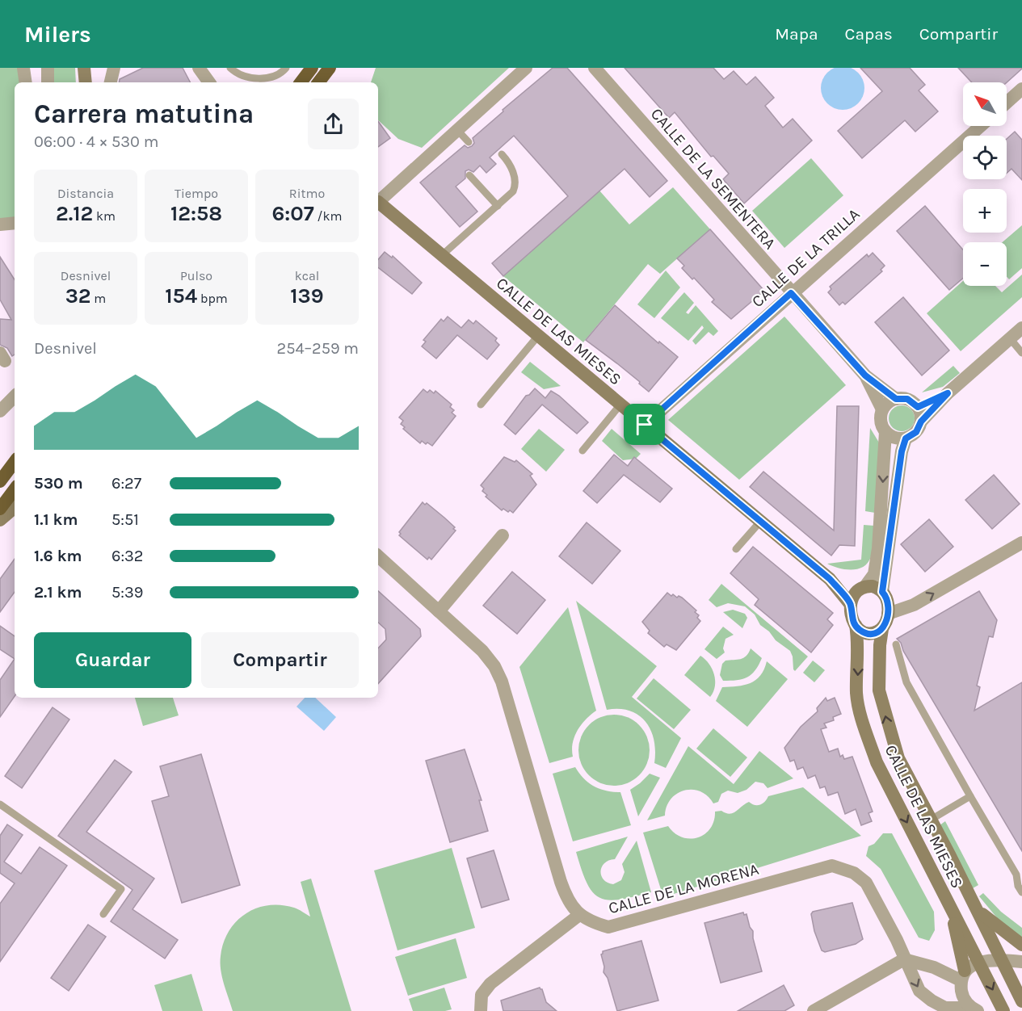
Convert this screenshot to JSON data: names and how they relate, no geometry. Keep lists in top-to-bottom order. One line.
{"streets":{"main road":["CALLE DE LAS MIESES"],"street":["CALLE DE LA SEMENTERA","CALLE DE LA TRILLA","CALLE DE LA MORENA"]},"crossings":[["CALLE DE LA SEMENTERA","CALLE DE LA TRILLA"],["CALLE DE LA TRILLA","CALLE DE LAS MIESES"]],"north":"top left","page":{"header":"Milers","nav":["Mapa","Capas","Compartir"],"map_buttons":["+","−"],"heading":["Carrera matutina","06:00 · 4 × 530 m"],"stats":[["Distancia","2.12 km"],["Tiempo","12:58"],["Ritmo","6:07 /km"],["Desnivel","32 m"],["Pulso","154 bpm"],["kcal","139"]],"chart":["Desnivel","254–259 m"],"list":[{"name":"530 m","note":"6:27"},{"name":"1.1 km","note":"5:51"},{"name":"1.6 km","note":"6:32"},{"name":"2.1 km","note":"5:39"}],"buttons":["Guardar","Compartir"]}}
